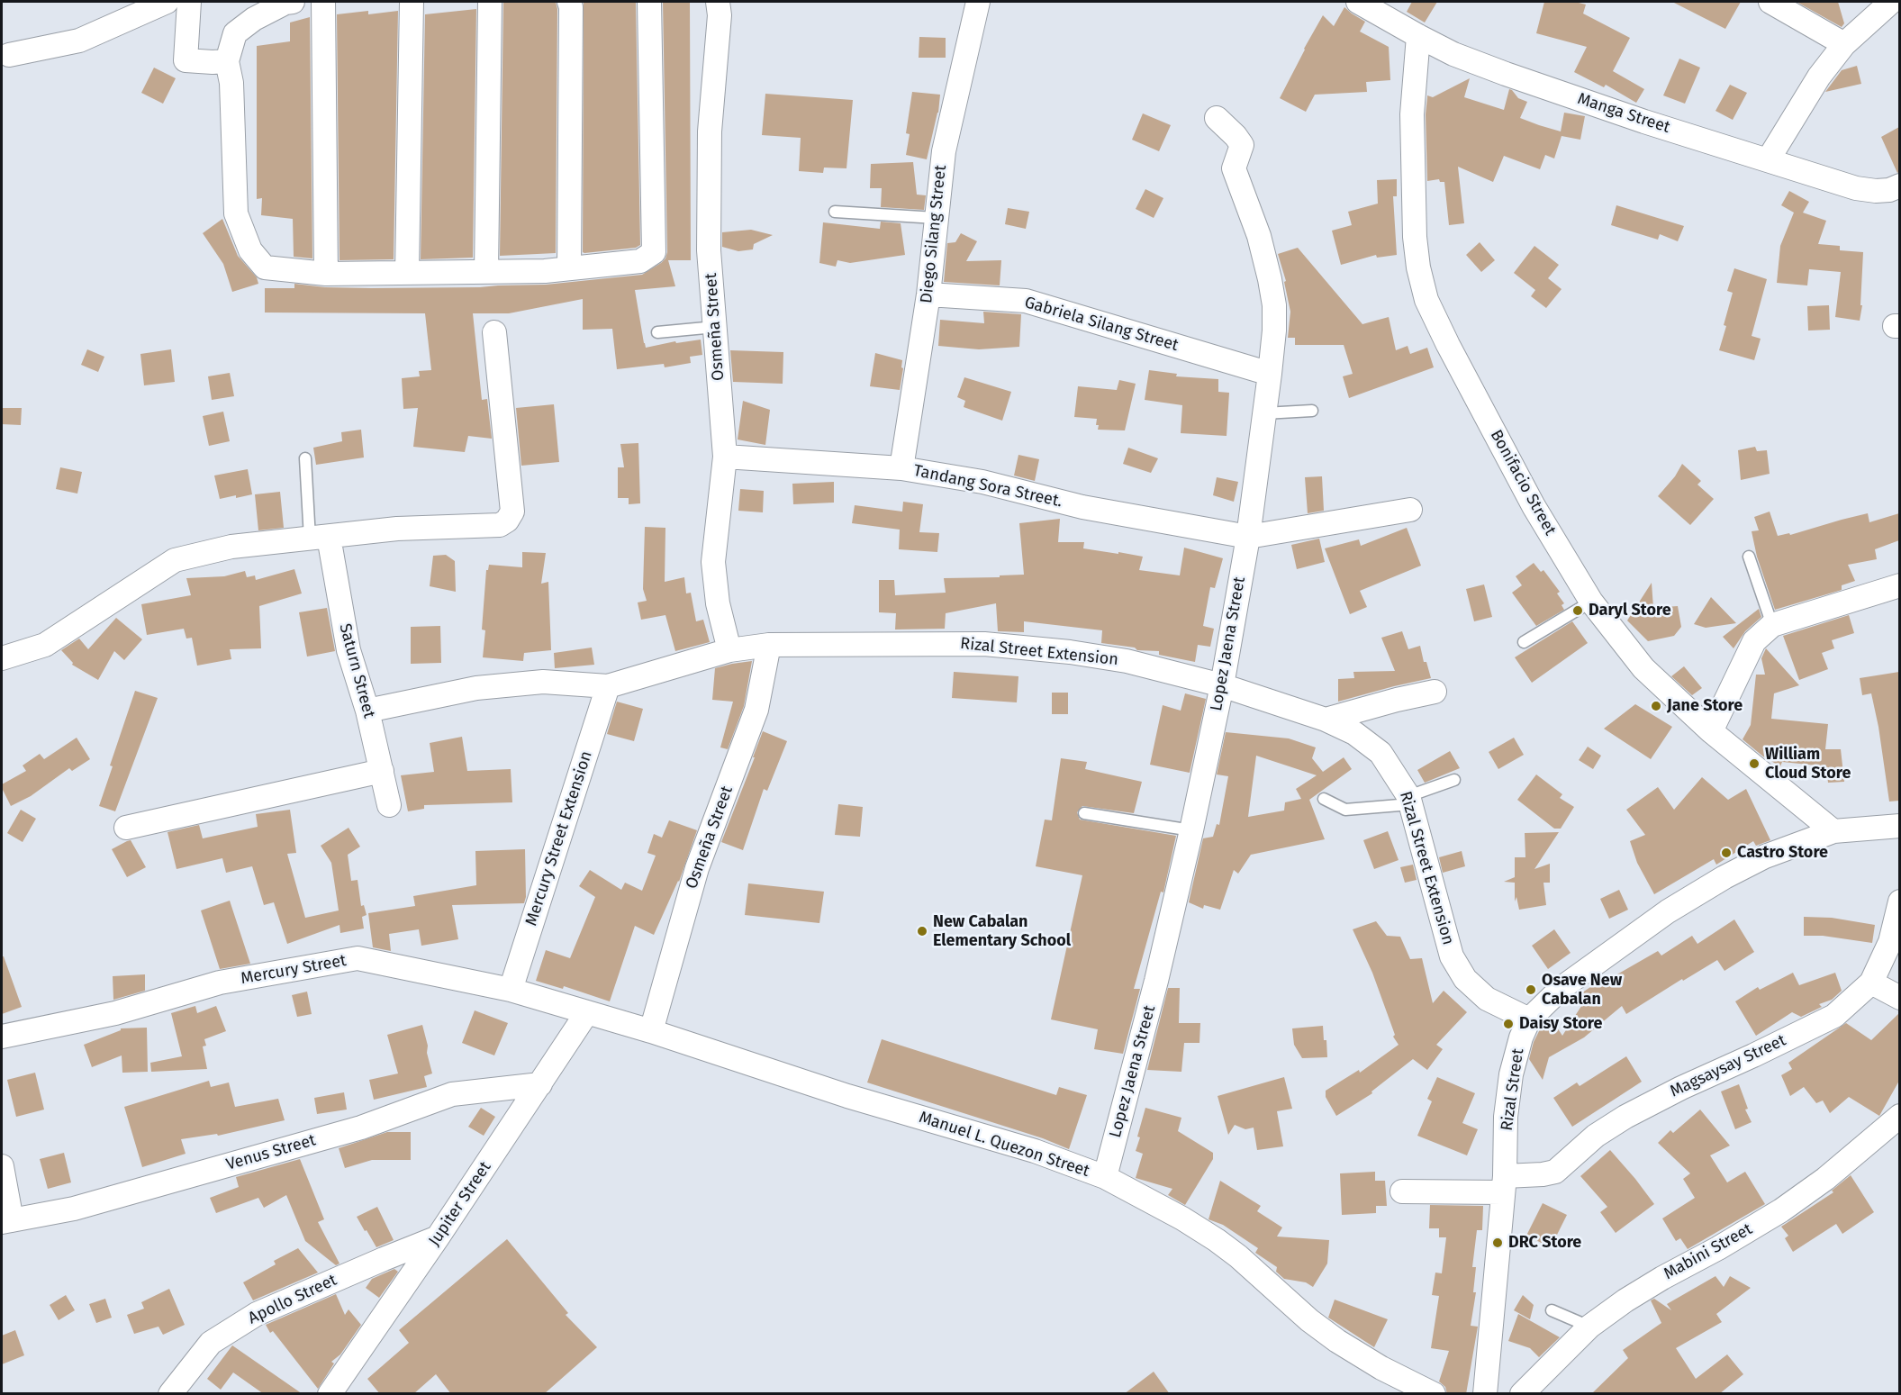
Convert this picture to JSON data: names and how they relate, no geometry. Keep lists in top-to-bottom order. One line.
{"streets":{"street":["Manga Street","Diego Silang Street","Gabriela Silang Street","Osmeña Street","Bonifacio Street","Tandang Sora Street.","Lopez Jaena Street","Rizal Street Extension","Saturn Street","Mercury Street Extension","Mercury Street","Magsaysay Street","Rizal Street","Manuel L. Quezon Street","Venus Street","Jupiter Street","Mabini Street","Apollo Street"]},"crossings":[["Manga Street","Bonifacio Street"],["Diego Silang Street","Gabriela Silang Street"],["Diego Silang Street","Tandang Sora Street."],["Gabriela Silang Street","Lopez Jaena Street"],["Osmeña Street","Tandang Sora Street."],["Osmeña Street","Rizal Street Extension"],["Osmeña Street","Manuel L. Quezon Street"],["Bonifacio Street","Rizal Street"],["Tandang Sora Street.","Lopez Jaena Street"],["Lopez Jaena Street","Rizal Street Extension"],["Lopez Jaena Street","Manuel L. Quezon Street"],["Rizal Street Extension","Saturn Street"],["Rizal Street Extension","Mercury Street Extension"],["Rizal Street Extension","Rizal Street"],["Mercury Street Extension","Mercury Street"],["Mercury Street","Manuel L. Quezon Street"],["Mercury Street","Jupiter Street"],["Magsaysay Street","Rizal Street"],["Manuel L. Quezon Street","Jupiter Street"],["Venus Street","Jupiter Street"],["Jupiter Street","Apollo Street"]],"places":["Daryl Store","Jane Store","William Cloud Store","Castro Store","New Cabalan Elementary School","Osave New Cabalan","Daisy Store","DRC Store"]}
